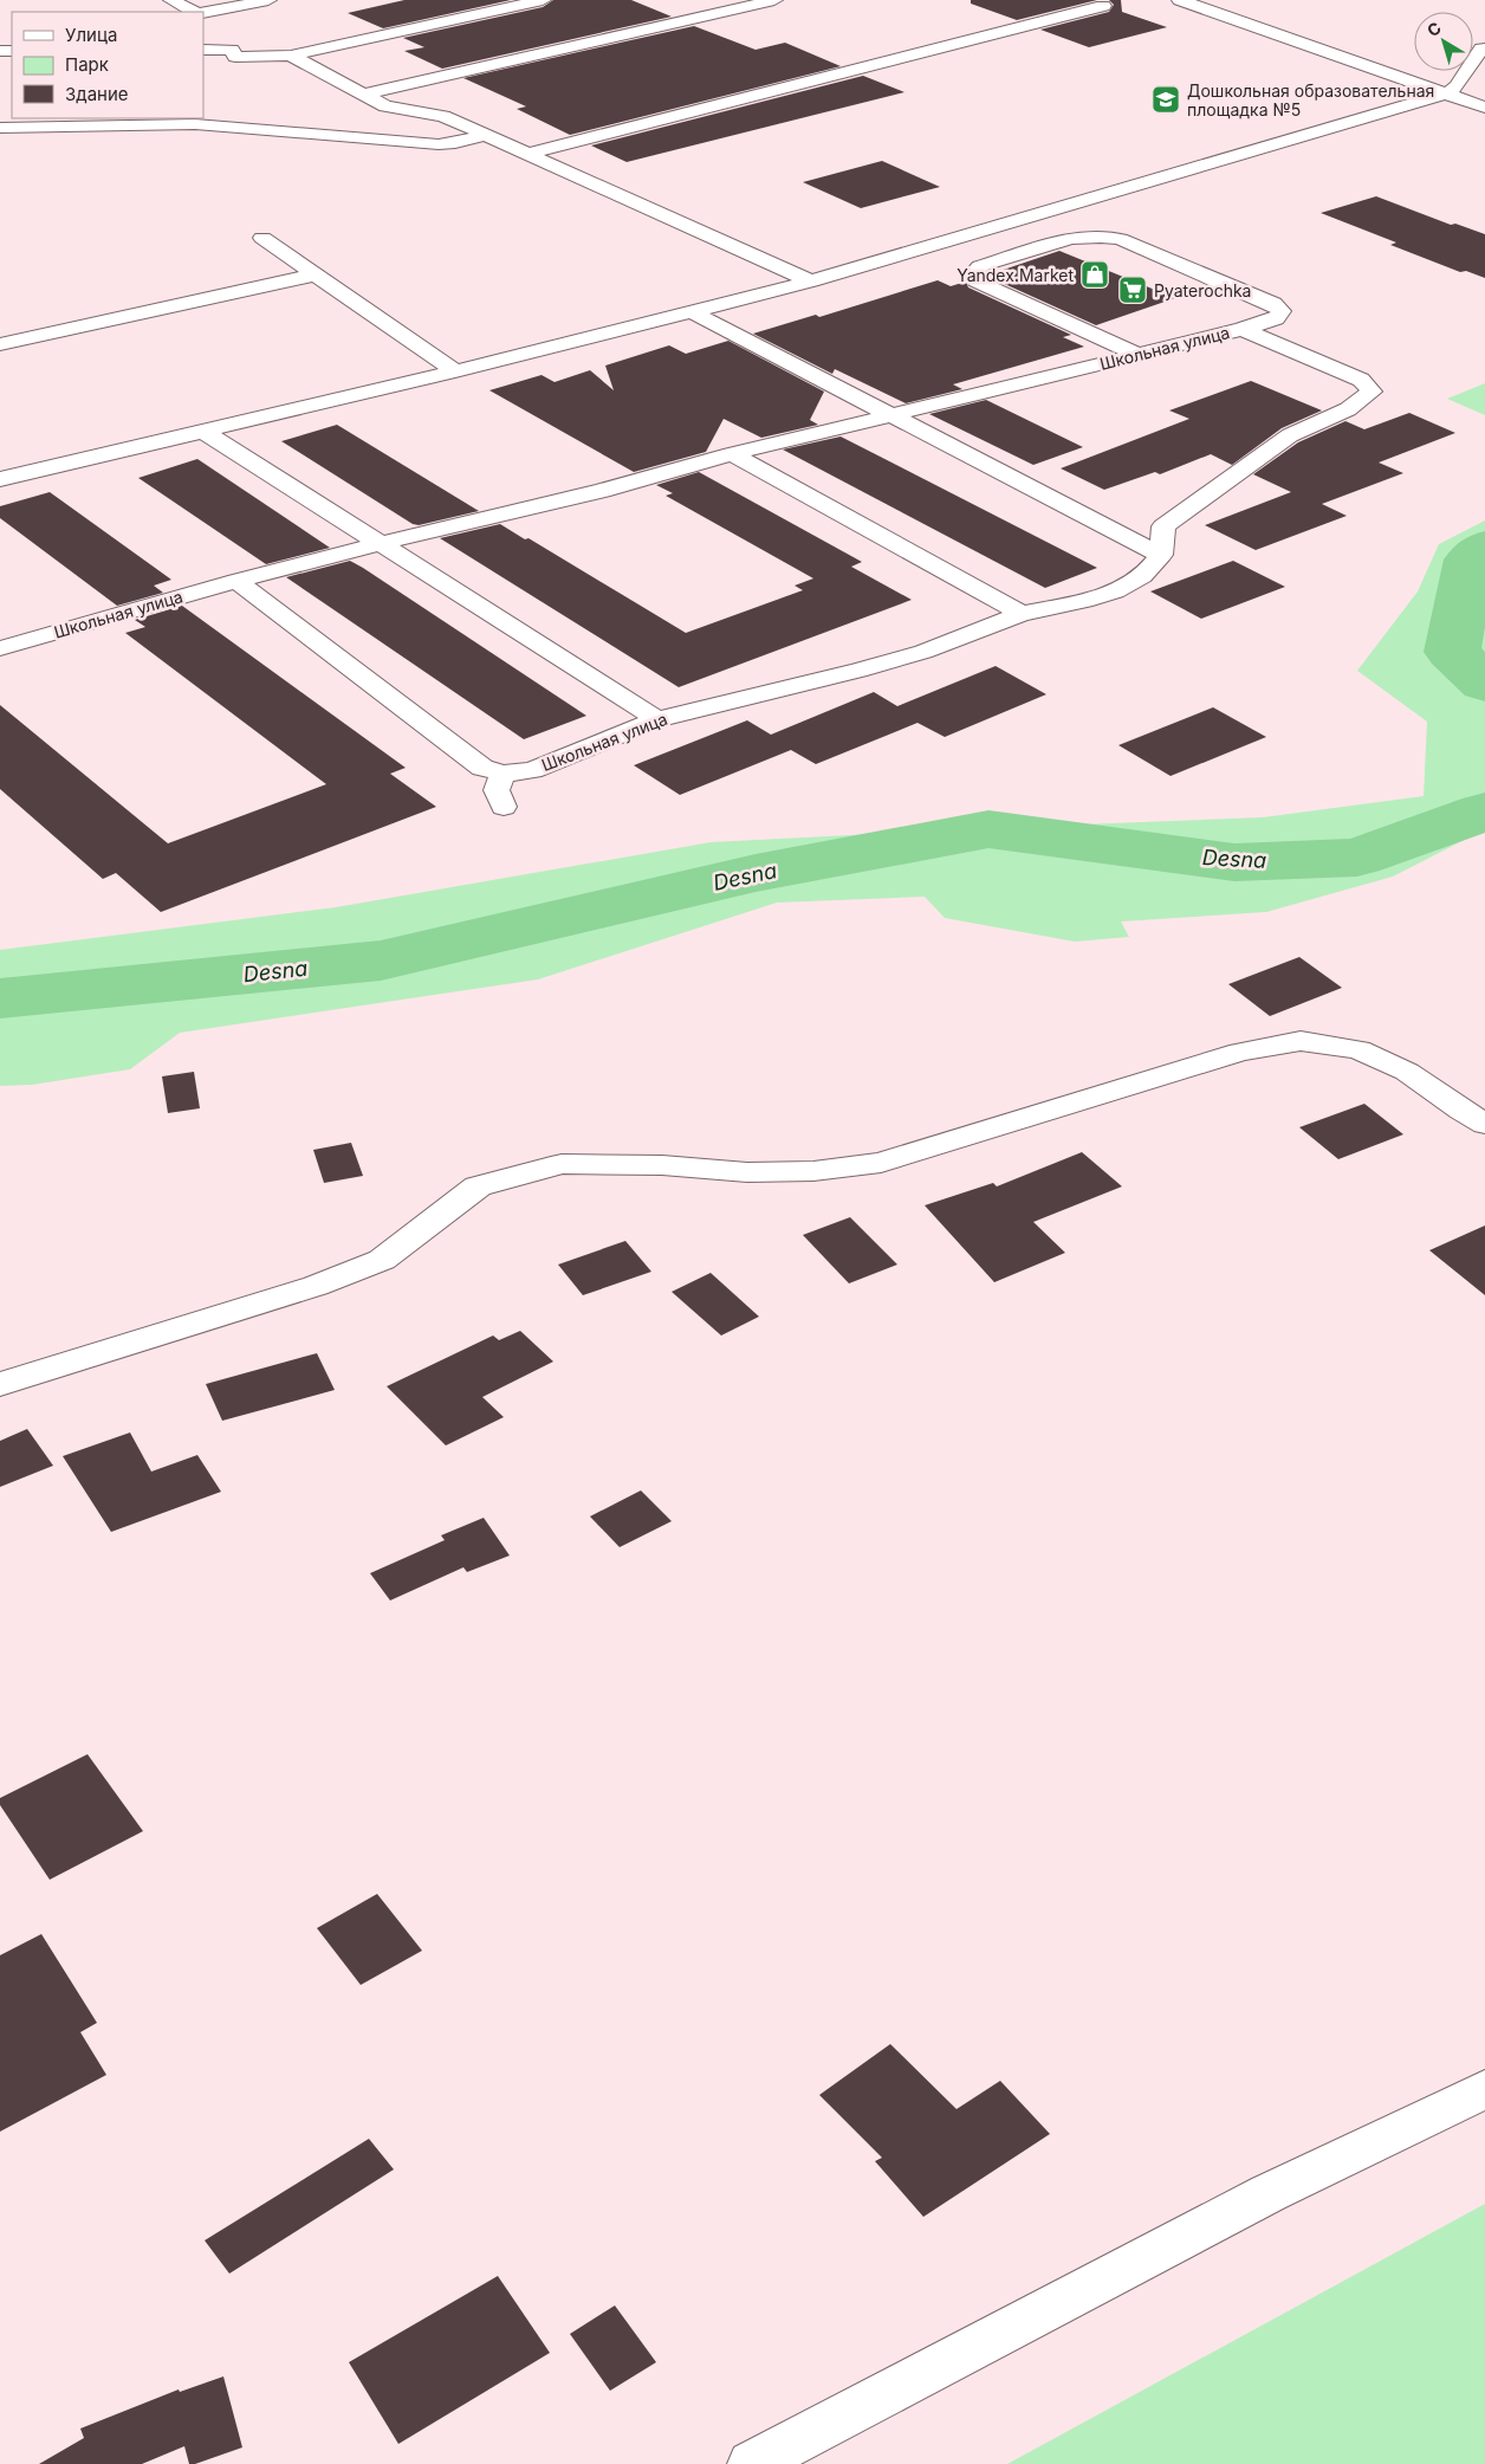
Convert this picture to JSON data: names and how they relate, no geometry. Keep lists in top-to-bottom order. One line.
{"streets":{"street":["Школьная улица"]},"water":["Desna"],"places":{"school or university":["Дошкольная образовательная площадка №5"],"shop":["Yandex.Market"],"supermarket":["Pyaterochka"]},"legend":["Улица","Парк","Здание"],"north":"top left"}
